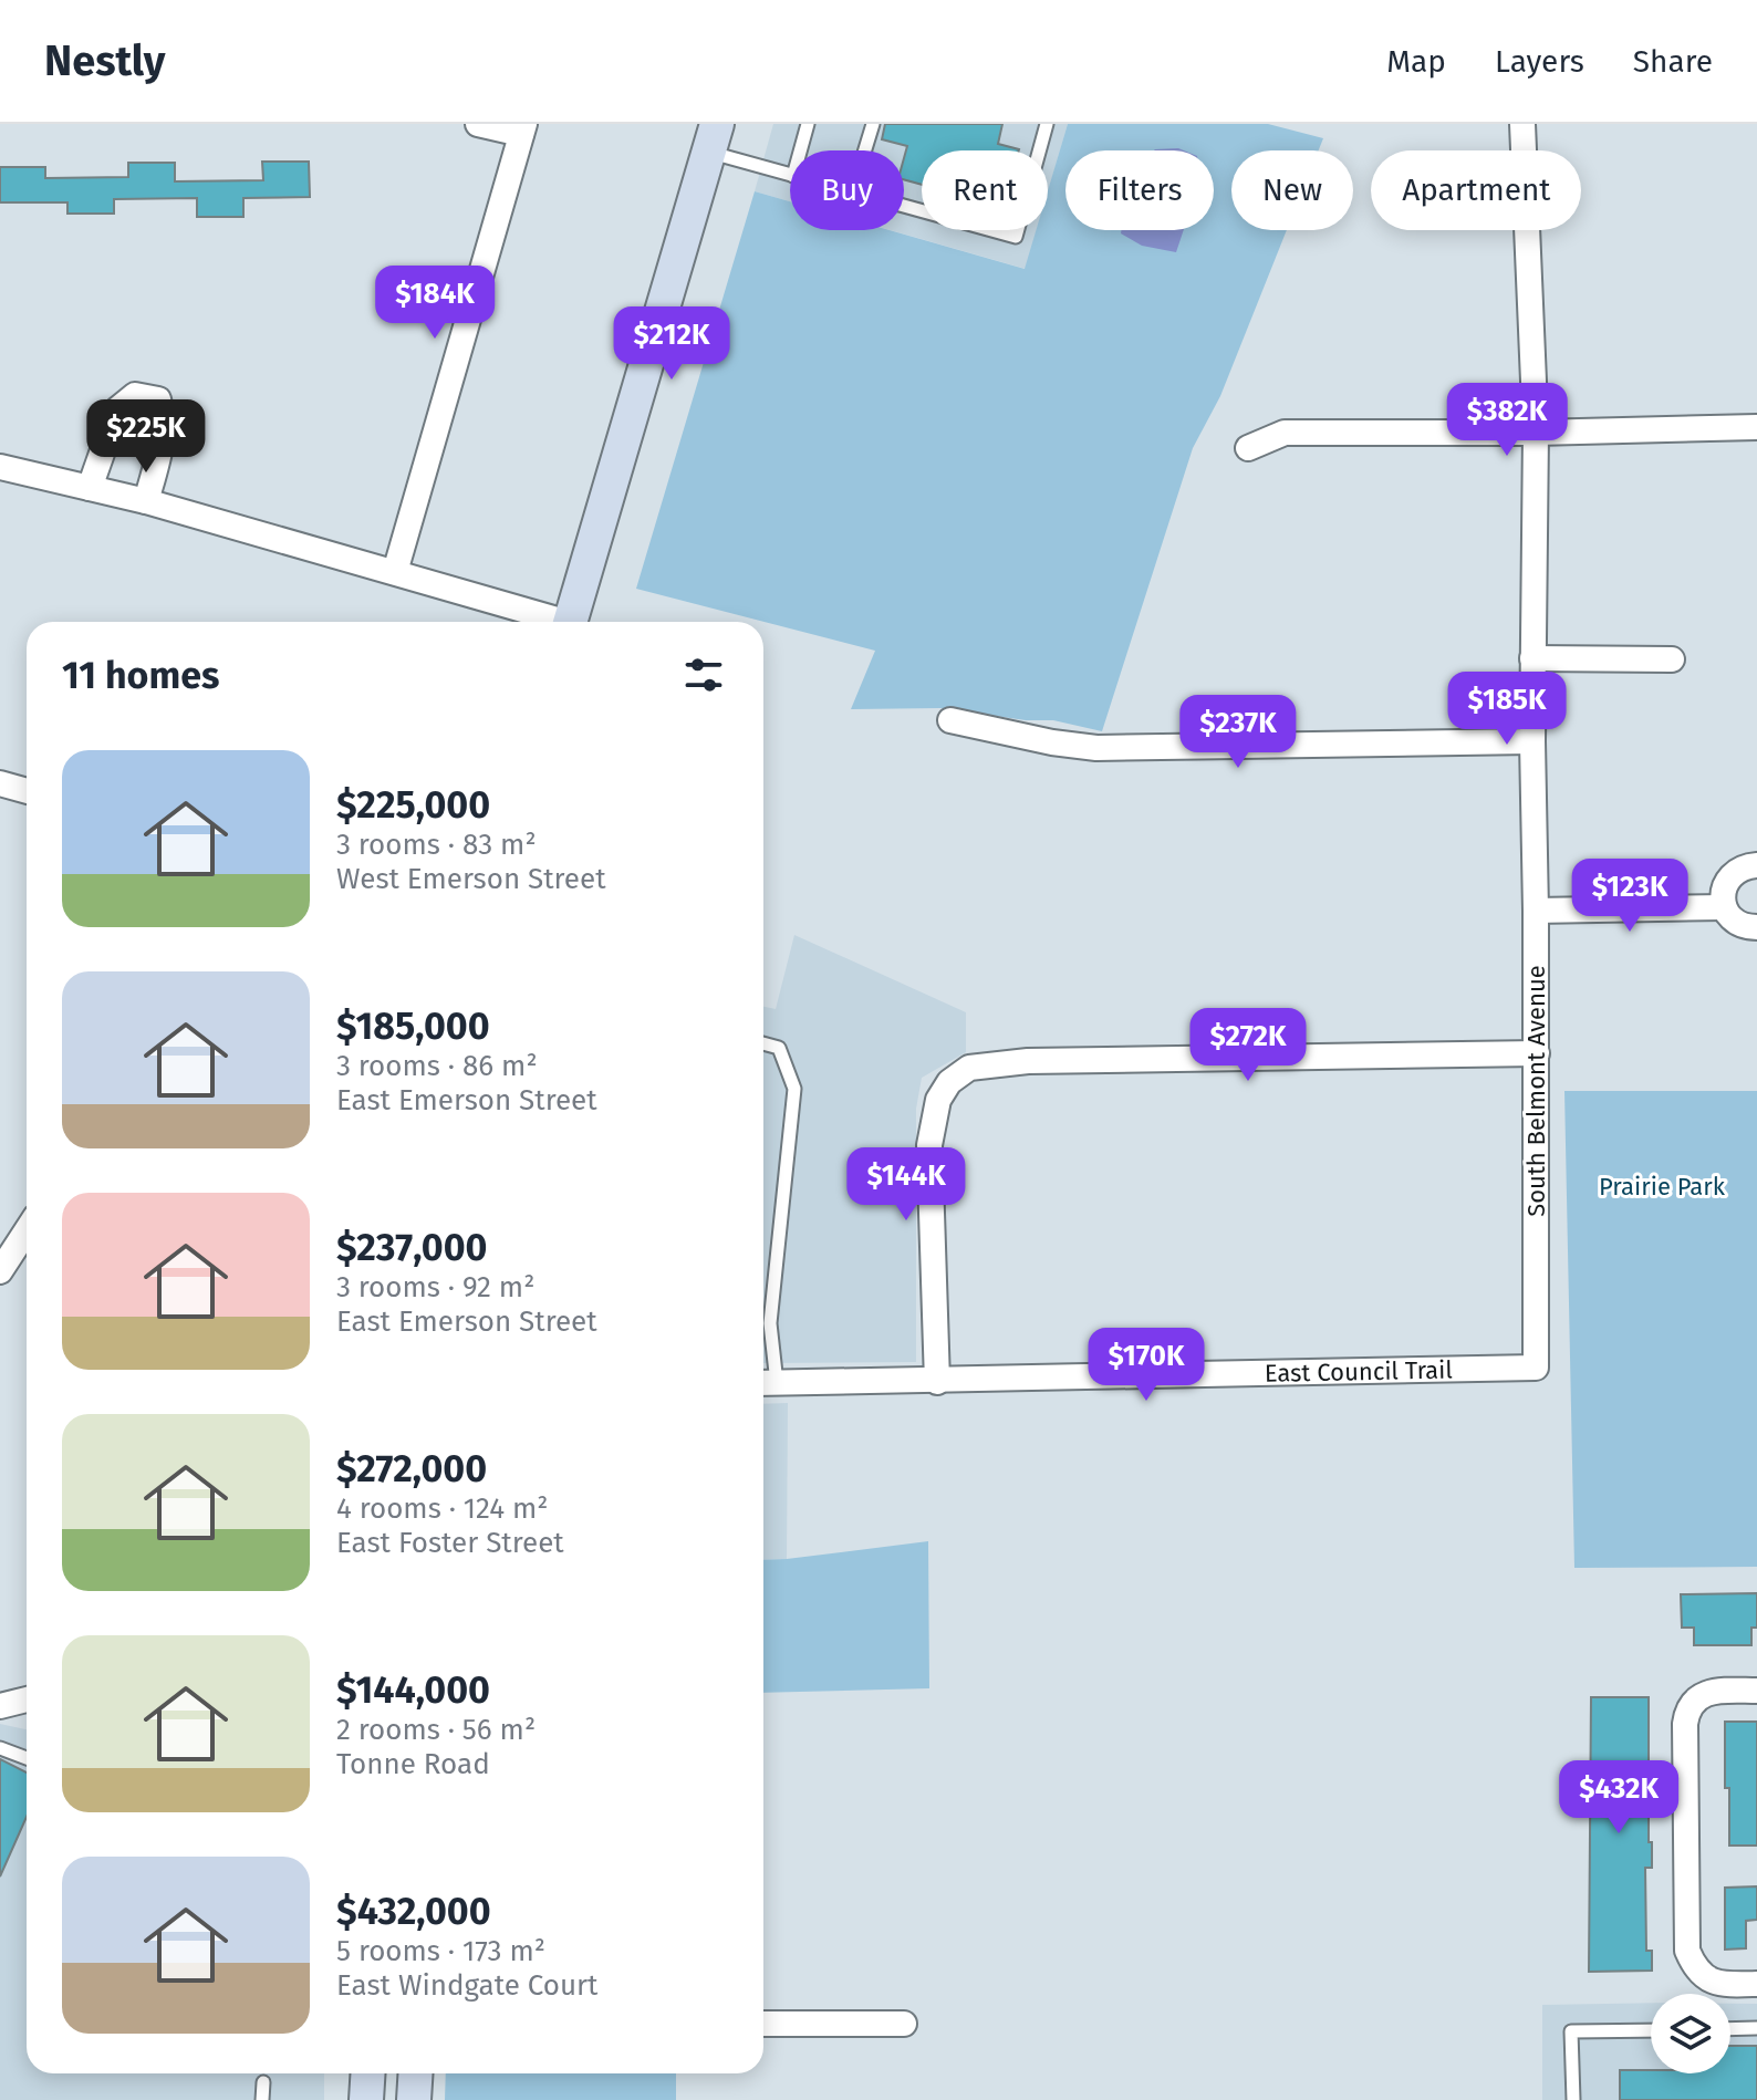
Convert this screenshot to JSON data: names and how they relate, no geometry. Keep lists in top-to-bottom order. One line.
{"streets":{"street":["South Belmont Avenue","East Council Trail"]},"crossings":[["South Belmont Avenue","East Council Trail"]],"parks":["Prairie Park"],"page":{"header":"Nestly","nav":["Map","Layers","Share"],"chip":["Buy","Rent","Filters","New","Apartment"],"price":["$184K","$212K","$382K","$225K","$185K","$237K","$123K","$272K","$144K","$170K","$432K"],"heading":"11 homes","list":[{"name":"$225,000","note":"3 rooms · 83 m² · West Emerson Street"},{"name":"$185,000","note":"3 rooms · 86 m² · East Emerson Street"},{"name":"$237,000","note":"3 rooms · 92 m² · East Emerson Street"},{"name":"$272,000","note":"4 rooms · 124 m² · East Foster Street"},{"name":"$144,000","note":"2 rooms · 56 m² · Tonne Road"},{"name":"$432,000","note":"5 rooms · 173 m² · East Windgate Court"}]}}
